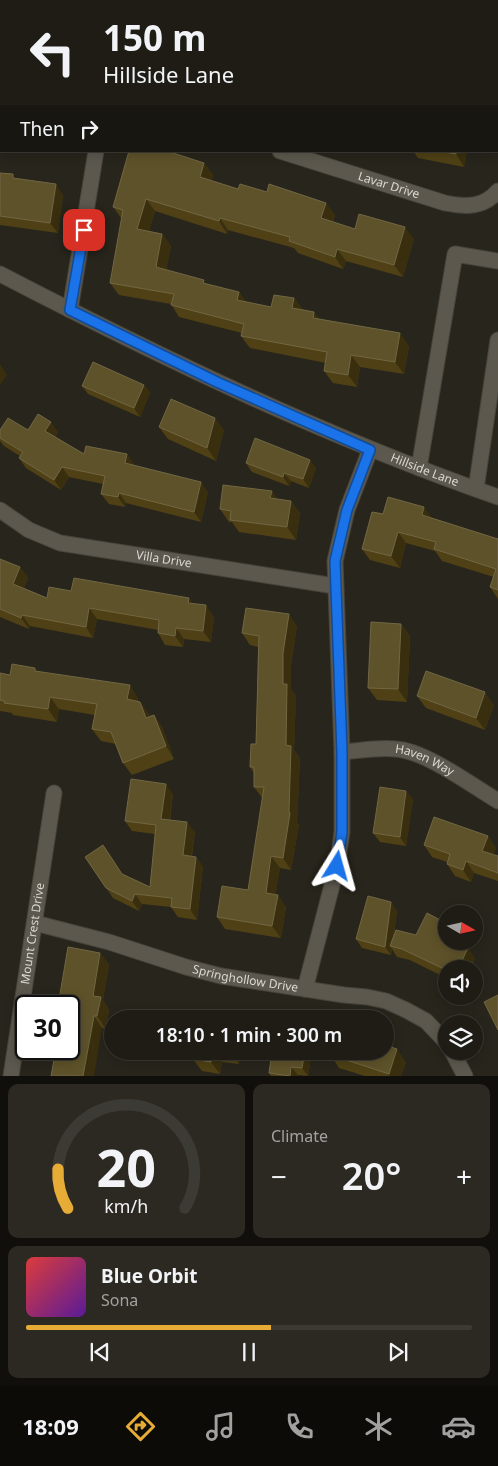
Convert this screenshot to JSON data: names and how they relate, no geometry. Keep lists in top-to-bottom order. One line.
{"streets":{"street":["Lavar Drive","Hillside Lane","Villa Drive","Haven Way","Mount Crest Drive","Springhollow Drive"]},"crossings":[["Mount Crest Drive","Springhollow Drive"]],"north":"right","page":{"turn":["150 m","Hillside Lane"],"then":"Then","limit":"30","trip":"18:10 · 1 min · 300 m","tile":"Climate","heat":["−","20°","+"],"song":["Blue Orbit","Sona"],"tabs":"18:09","gauge":["20","km/h"]}}
